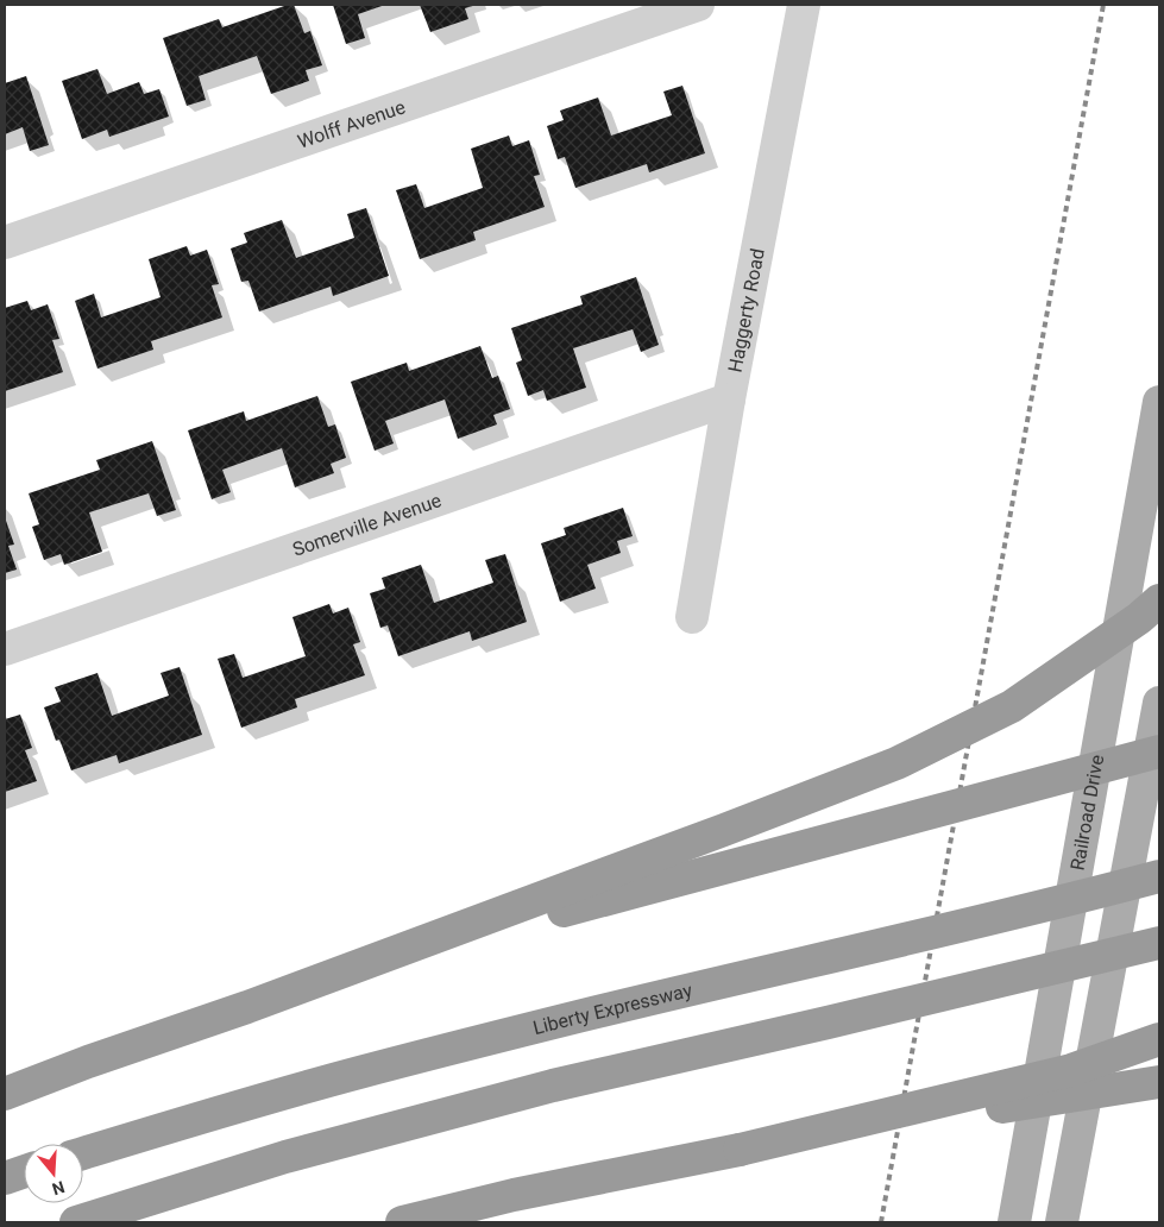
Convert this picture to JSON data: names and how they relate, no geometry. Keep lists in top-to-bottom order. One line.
{"streets":{"highway":["Liberty Expressway"],"main road":["Railroad Drive"],"street":["Wolff Avenue","Haggerty Road","Somerville Avenue"]},"crossings":[["Haggerty Road","Somerville Avenue"]],"north":"bottom"}
